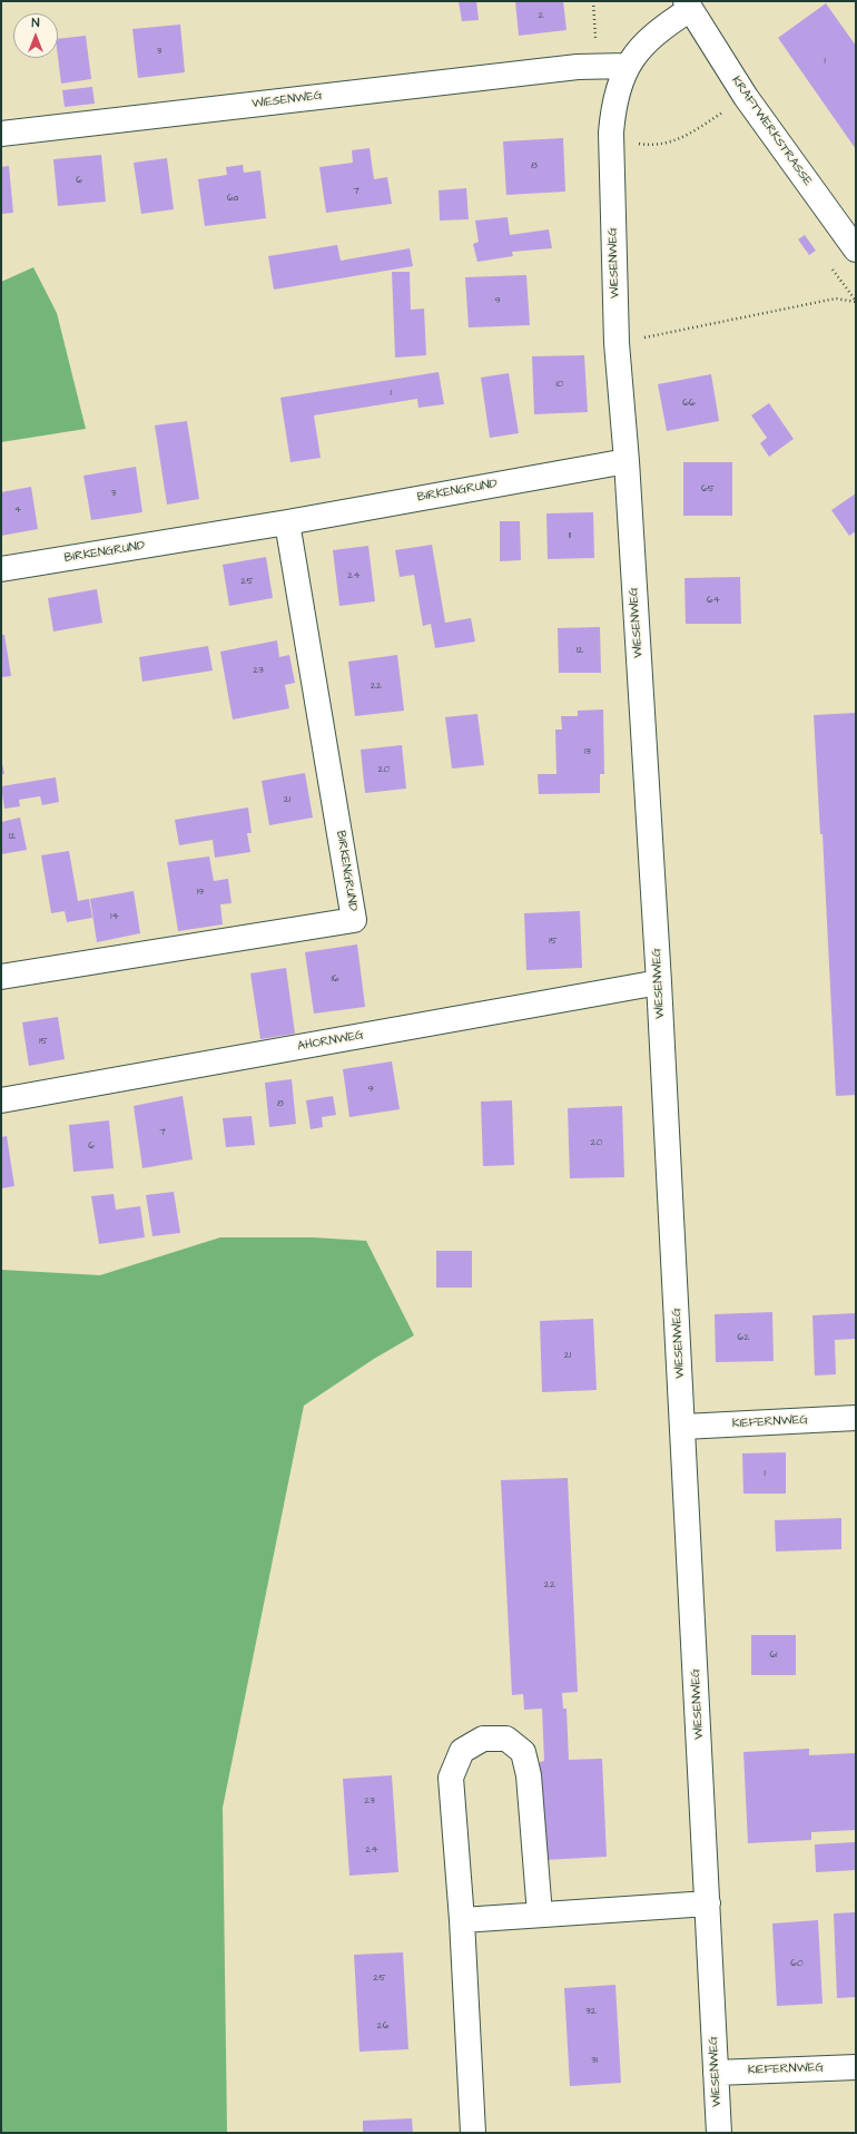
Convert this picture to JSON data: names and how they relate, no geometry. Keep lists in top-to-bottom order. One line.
{"streets":{"street":["WIESENWEG","KRAFTWERKSTRASSE","BIRKENGRUND","AHORNWEG","KIEFERNWEG"]},"crossings":[["WIESENWEG","KRAFTWERKSTRASSE"],["WIESENWEG","BIRKENGRUND"],["WIESENWEG","AHORNWEG"],["WIESENWEG","KIEFERNWEG"]],"house_numbers":["2","3","1","8","6","7","6a","9","10","1","66","65","3","4","11","24","25","64","12","23","22","13","20","21","12","19","14","15","16","15","9","8","7","20","6","62","21","1","22","61","23","24","60","25","32","26","31"],"north":"top"}
